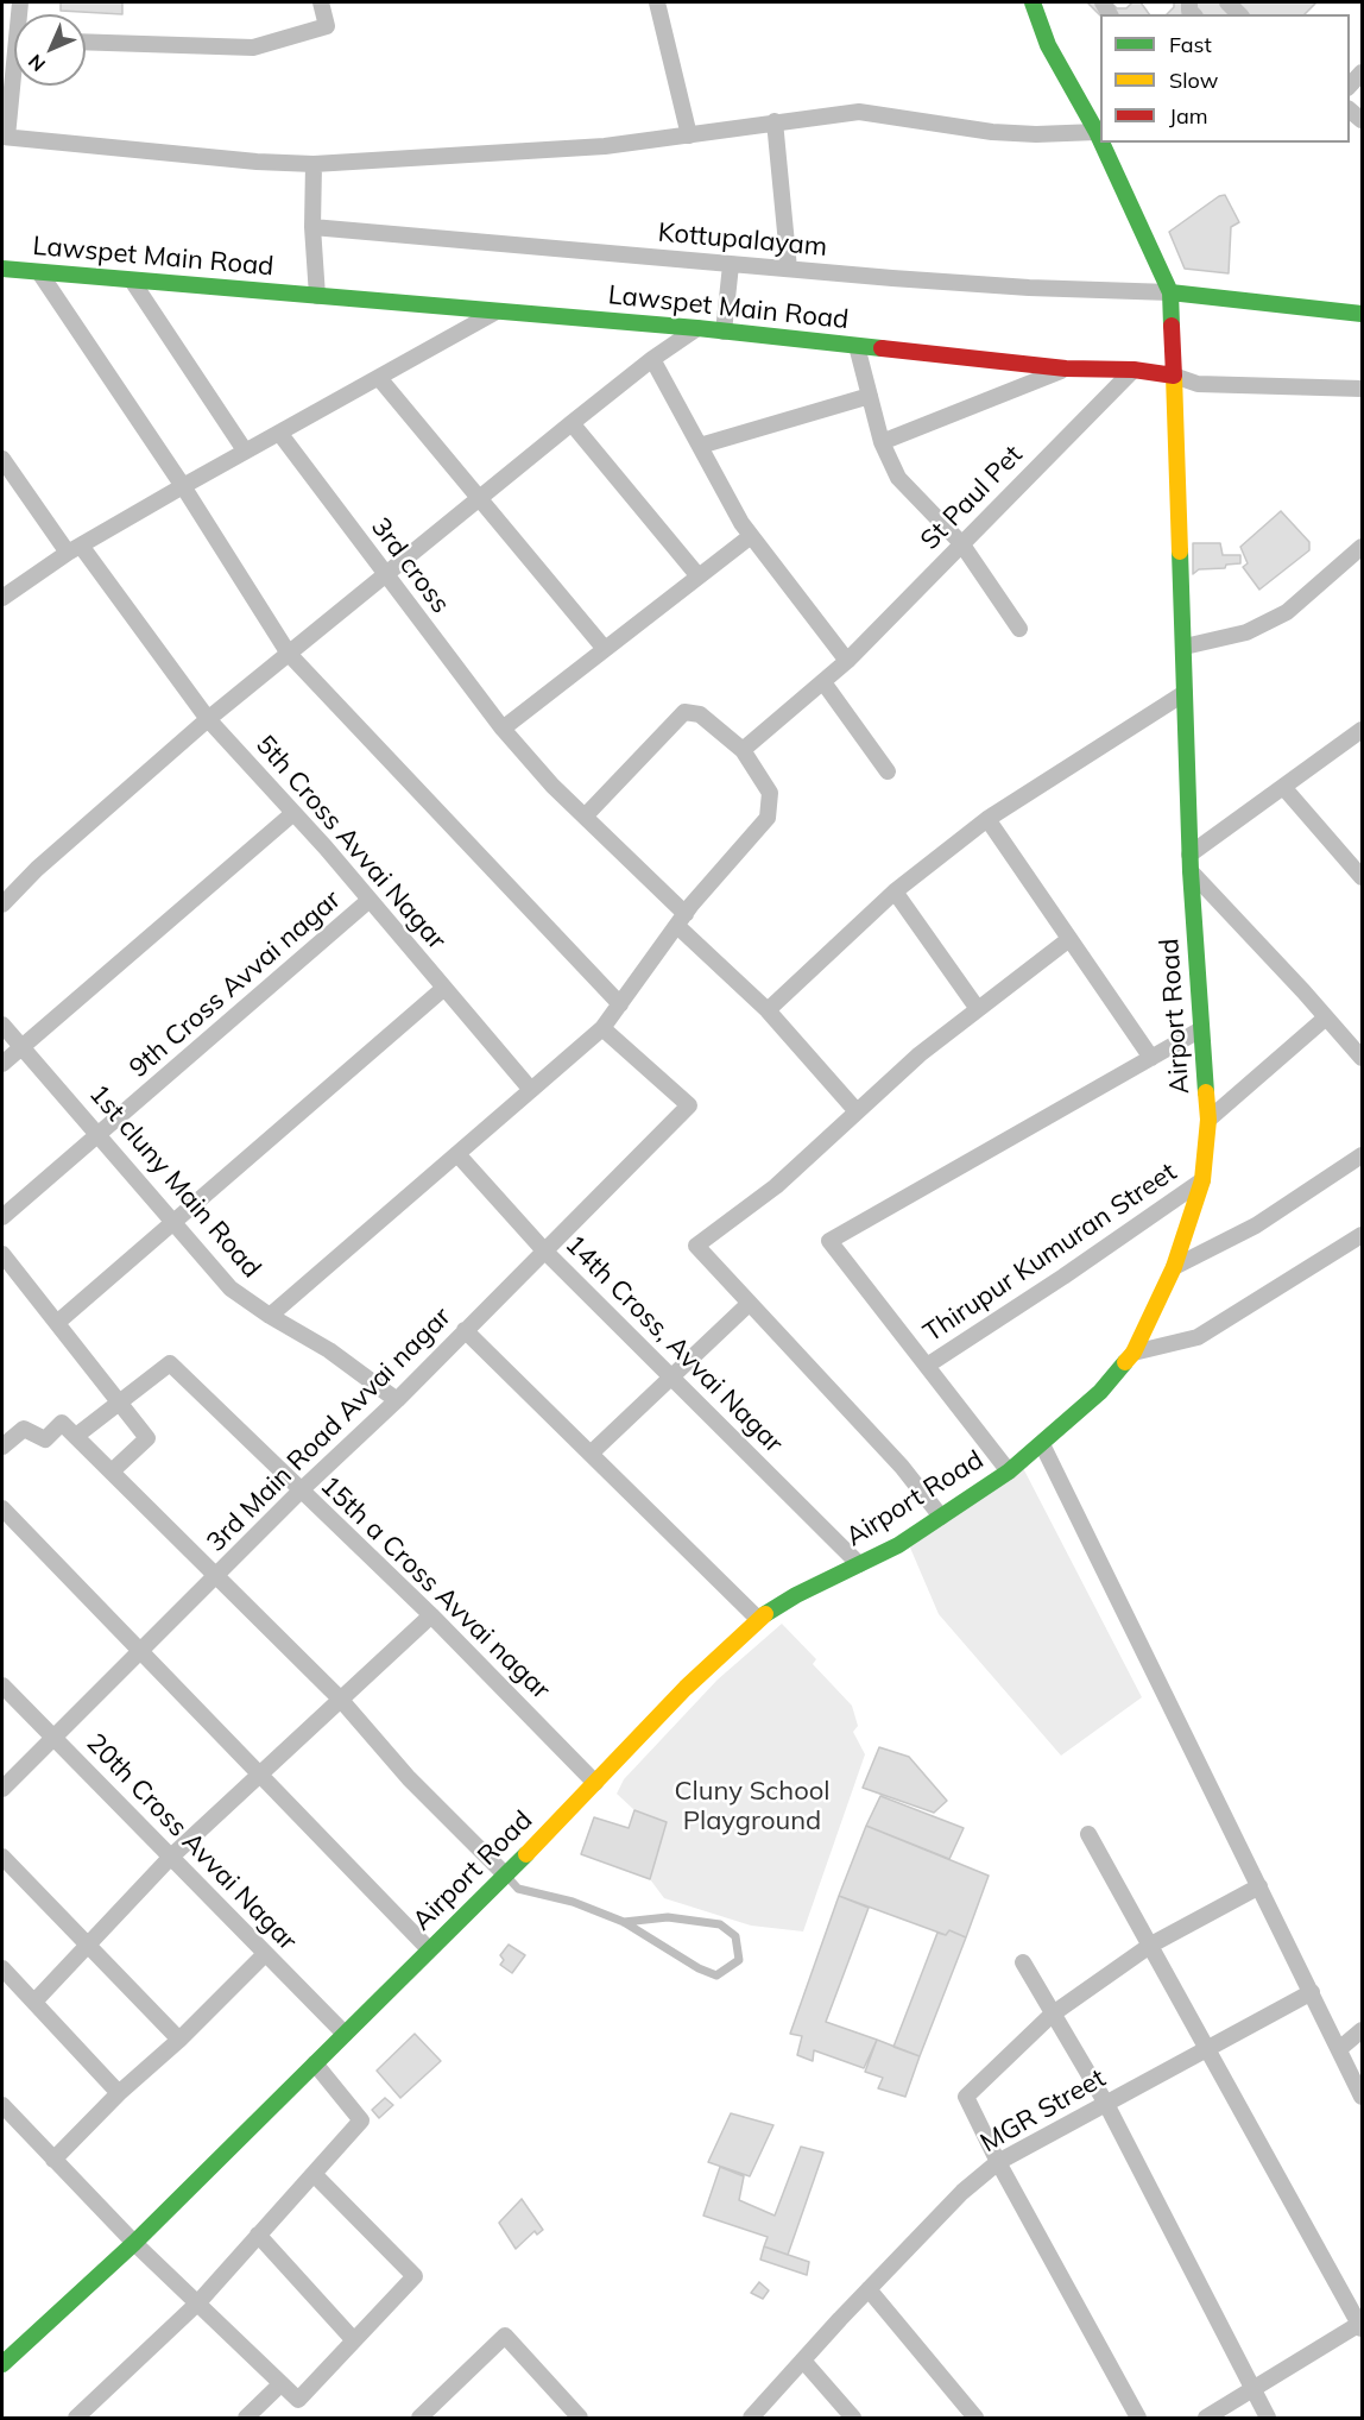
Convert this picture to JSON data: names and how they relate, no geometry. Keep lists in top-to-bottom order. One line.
{"streets":{"street":["Kottupalayam","Lawspet Main Road","St Paul Pet","3rd cross","5th Cross Avvai Nagar","9th Cross Avvai nagar","Airport Road","1st cluny Main Road","Thirupur Kumuran Street","14th Cross, Avvai Nagar","3rd Main Road Avvai nagar","15th a Cross Avvai nagar","20th Cross Avvai Nagar","MGR Street"]},"crossings":[["Lawspet Main Road","St Paul Pet"],["Lawspet Main Road","Airport Road"],["5th Cross Avvai Nagar","9th Cross Avvai nagar"],["9th Cross Avvai nagar","1st cluny Main Road"],["Airport Road","Thirupur Kumuran Street"],["Airport Road","14th Cross, Avvai Nagar"],["Airport Road","15th a Cross Avvai nagar"],["Airport Road","20th Cross Avvai Nagar"],["1st cluny Main Road","3rd Main Road Avvai nagar"],["14th Cross, Avvai Nagar","3rd Main Road Avvai nagar"],["3rd Main Road Avvai nagar","15th a Cross Avvai nagar"],["3rd Main Road Avvai nagar","20th Cross Avvai Nagar"]],"parks":["Cluny School Playground"],"legend":["Fast","Slow","Jam"],"north":"bottom left"}
